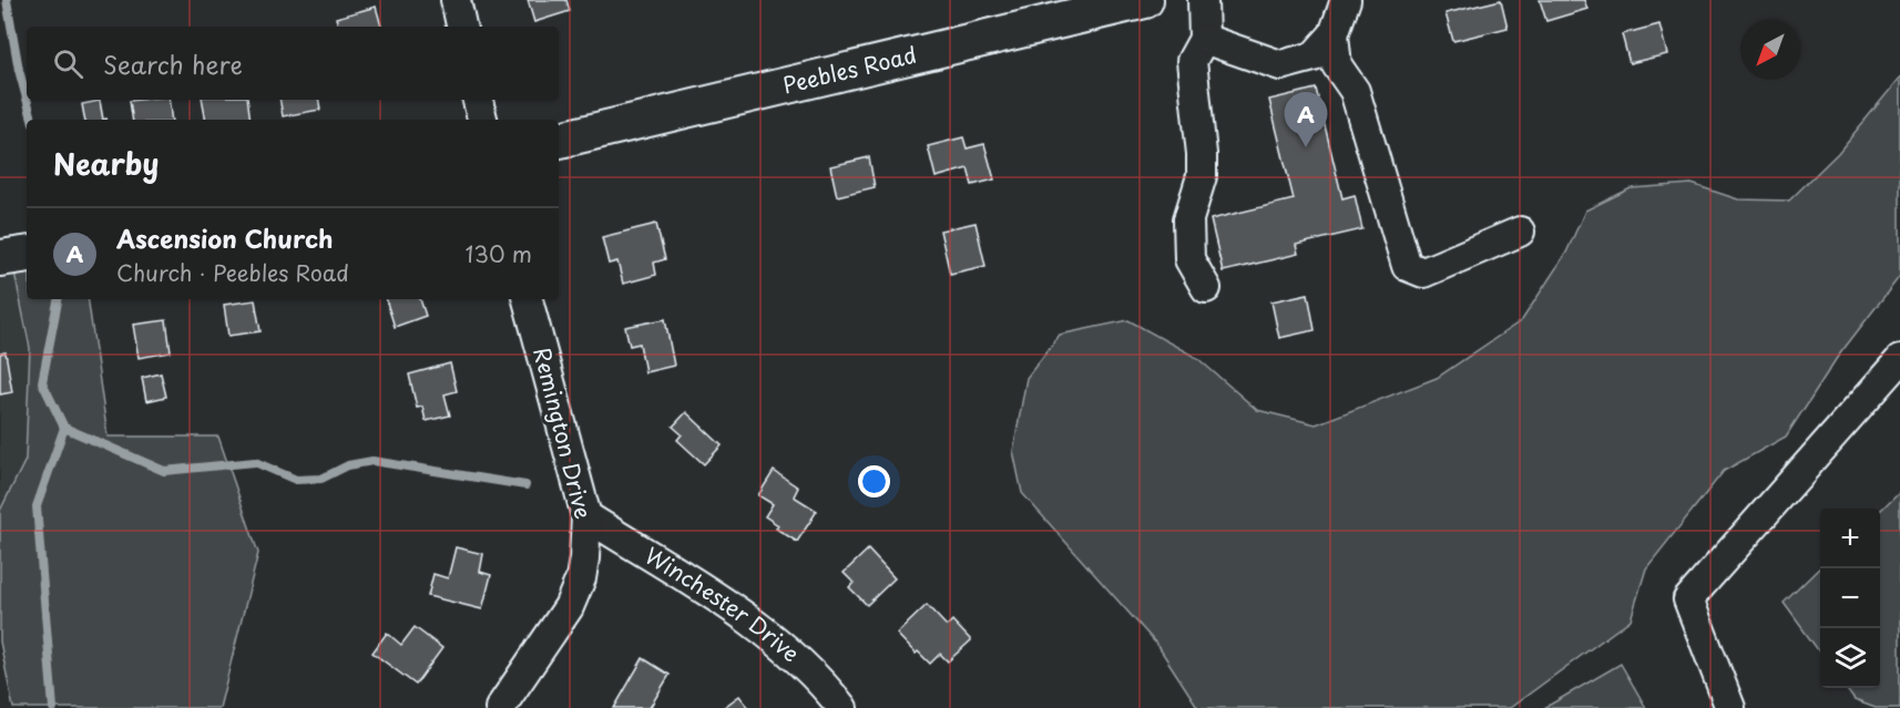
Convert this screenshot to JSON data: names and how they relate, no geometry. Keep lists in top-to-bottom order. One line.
{"streets":{"main road":["Peebles Road"],"street":["Remington Drive","Winchester Drive"]},"crossings":[["Remington Drive","Winchester Drive"]],"north":"bottom left","page":{"search":"Search here","pins":"A","heading":"Nearby","list":[{"mark":"A","name":"Ascension Church","note":"Church · Peebles Road","value":"130 m"}],"map_buttons":["+","−"]}}
